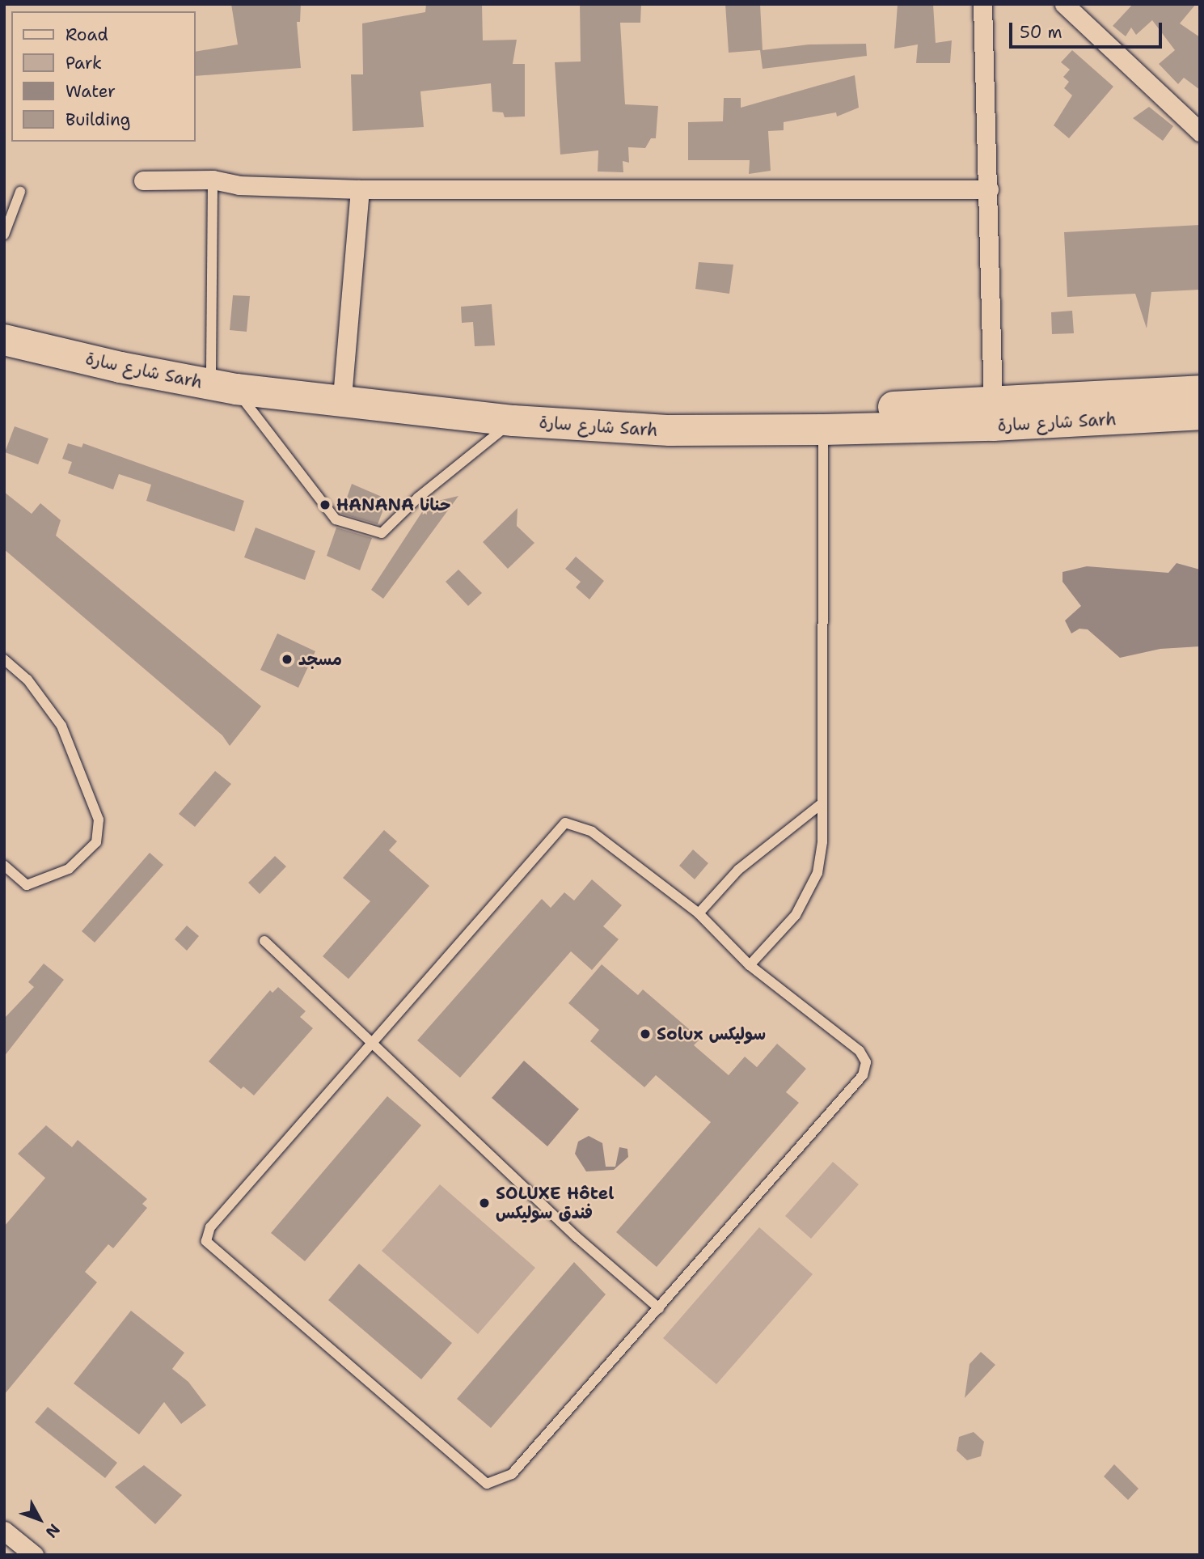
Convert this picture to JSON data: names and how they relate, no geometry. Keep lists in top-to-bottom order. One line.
{"streets":{"highway":["شارع سارة Sarh"]},"places":["HANANA حنانا","مسجد","Solux سوليكس","SOLUXE Hôtel فندق سوليكس"],"legend":["Road","Park","Water","Building"],"scale_bar":"50 m","north":"bottom right"}
